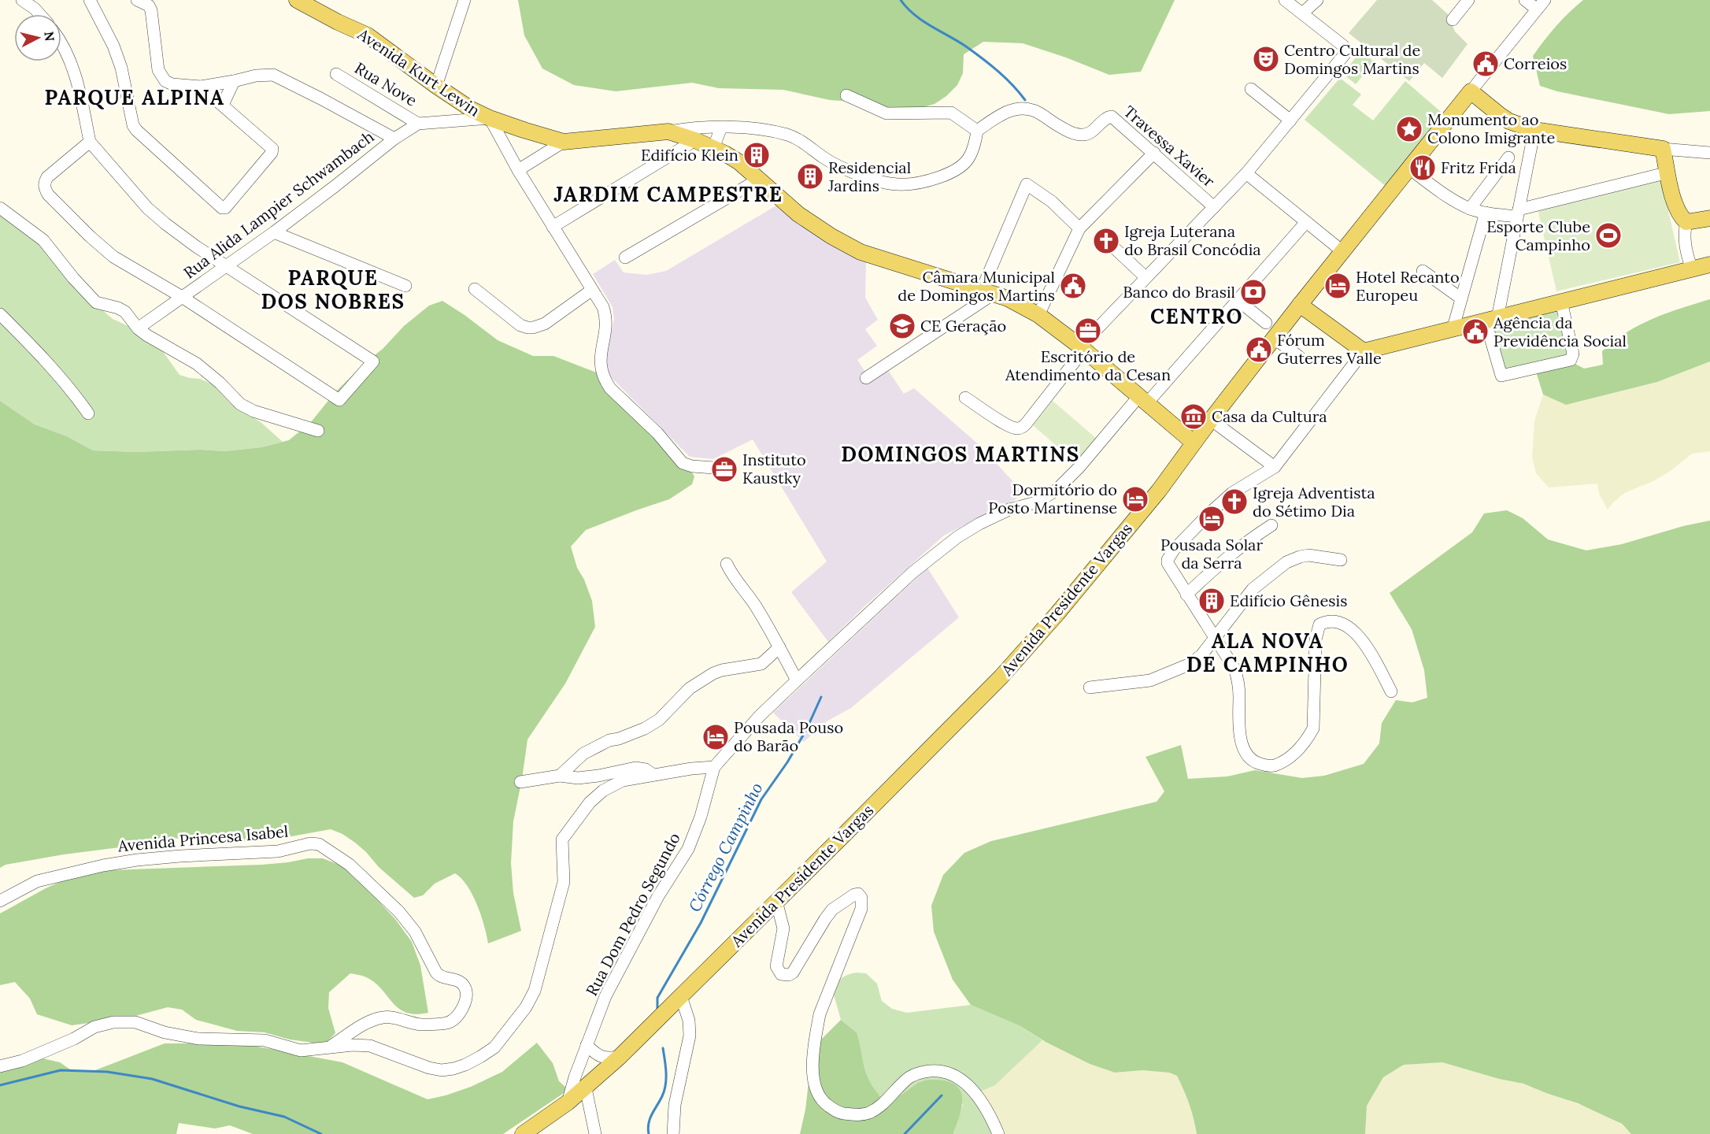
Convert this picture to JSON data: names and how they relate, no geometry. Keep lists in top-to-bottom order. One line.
{"streets":{"main road":["Avenida Kurt Lewin","Avenida Presidente Vargas"],"street":["Rua Nove","Travessa Xavier","Rua Alida Lampier Schwambach","Avenida Princesa Isabel","Rua Dom Pedro Segundo"]},"crossings":[["Avenida Kurt Lewin","Avenida Presidente Vargas"],["Rua Nove","Rua Alida Lampier Schwambach"],["Avenida Presidente Vargas","Rua Dom Pedro Segundo"],["Avenida Princesa Isabel","Rua Dom Pedro Segundo"]],"districts":["PARQUE ALPINA","JARDIM CAMPESTRE","PARQUE DOS NOBRES","CENTRO","DOMINGOS MARTINS","ALA NOVA DE CAMPINHO"],"water":["Córrego Campinho"],"places":{"theatre":["Centro Cultural de Domingos Martins"],"public building":["Correios","Câmara Municipal de Domingos Martins","Agência da Previdência Social","Fórum Guterres Valle"],"place":["Monumento ao Colono Imigrante"],"building":["Edifício Klein","Residencial Jardins","Edifício Gênesis"],"restaurant":["Fritz Frida"],"sports":["Esporte Clube Campinho"],"church":["Igreja Luterana do Brasil Concódia","Igreja Adventista do Sétimo Dia"],"hotel":["Hotel Recanto Europeu","Dormitório do Posto Martinense","Pousada Solar da Serra","Pousada Pouso do Barão"],"bank":["Banco do Brasil"],"school or university":["CE Geração"],"office":["Escritório de Atendimento da Cesan","Instituto Kaustky"],"museum":["Casa da Cultura"]},"north":"right"}
